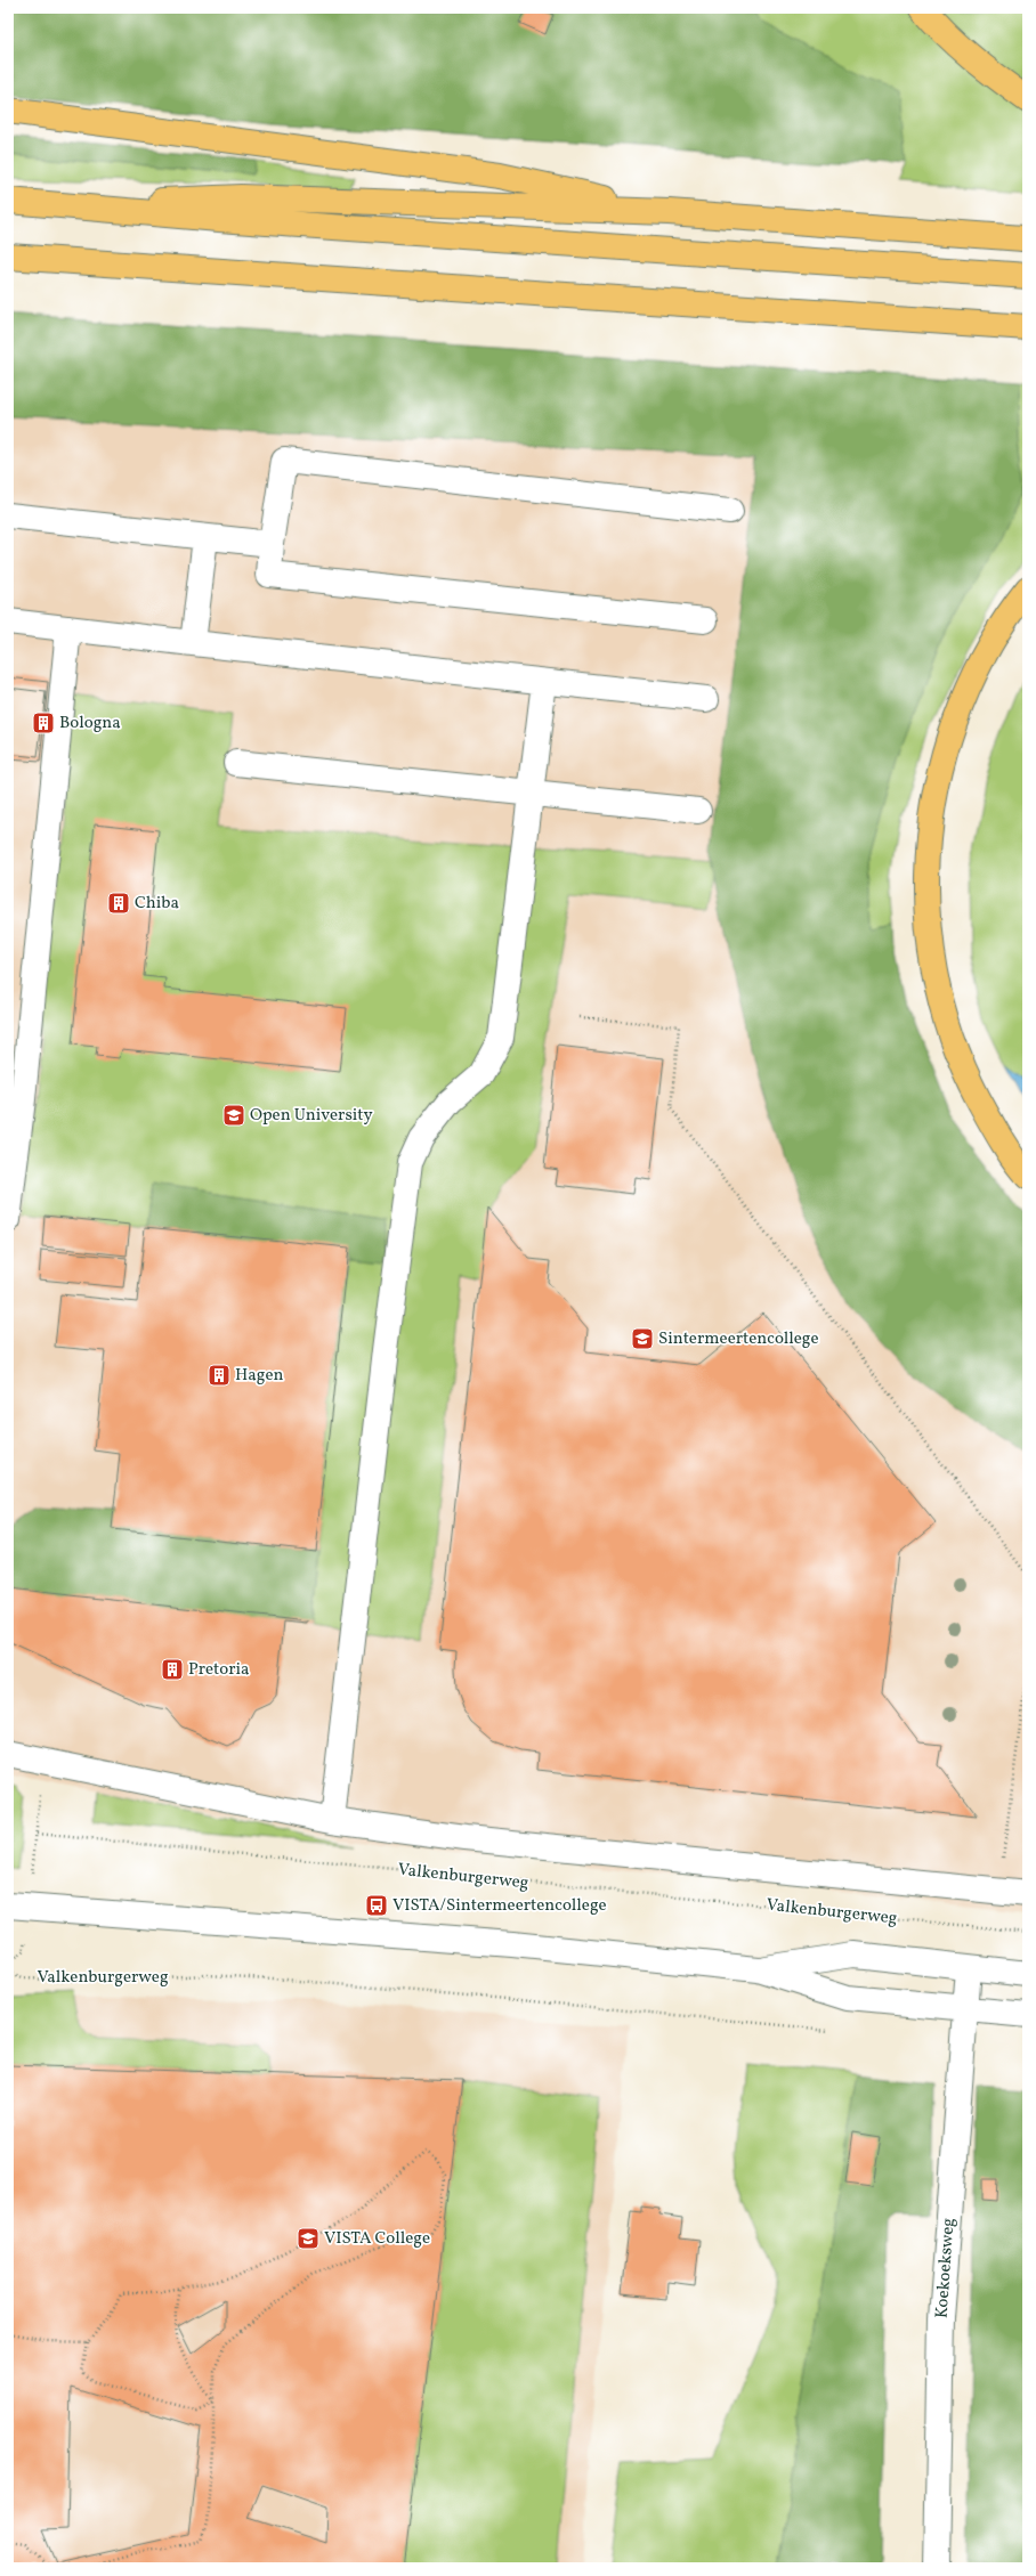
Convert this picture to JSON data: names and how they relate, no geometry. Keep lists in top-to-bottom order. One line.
{"streets":{"street":["Koekoeksweg"],"path":["Valkenburgerweg"]},"places":{"building":["Bologna","Chiba","Hagen","Pretoria"],"school or university":["Open University","Sintermeertencollege","VISTA College"],"bus stop":["VISTA/Sintermeertencollege"]}}
